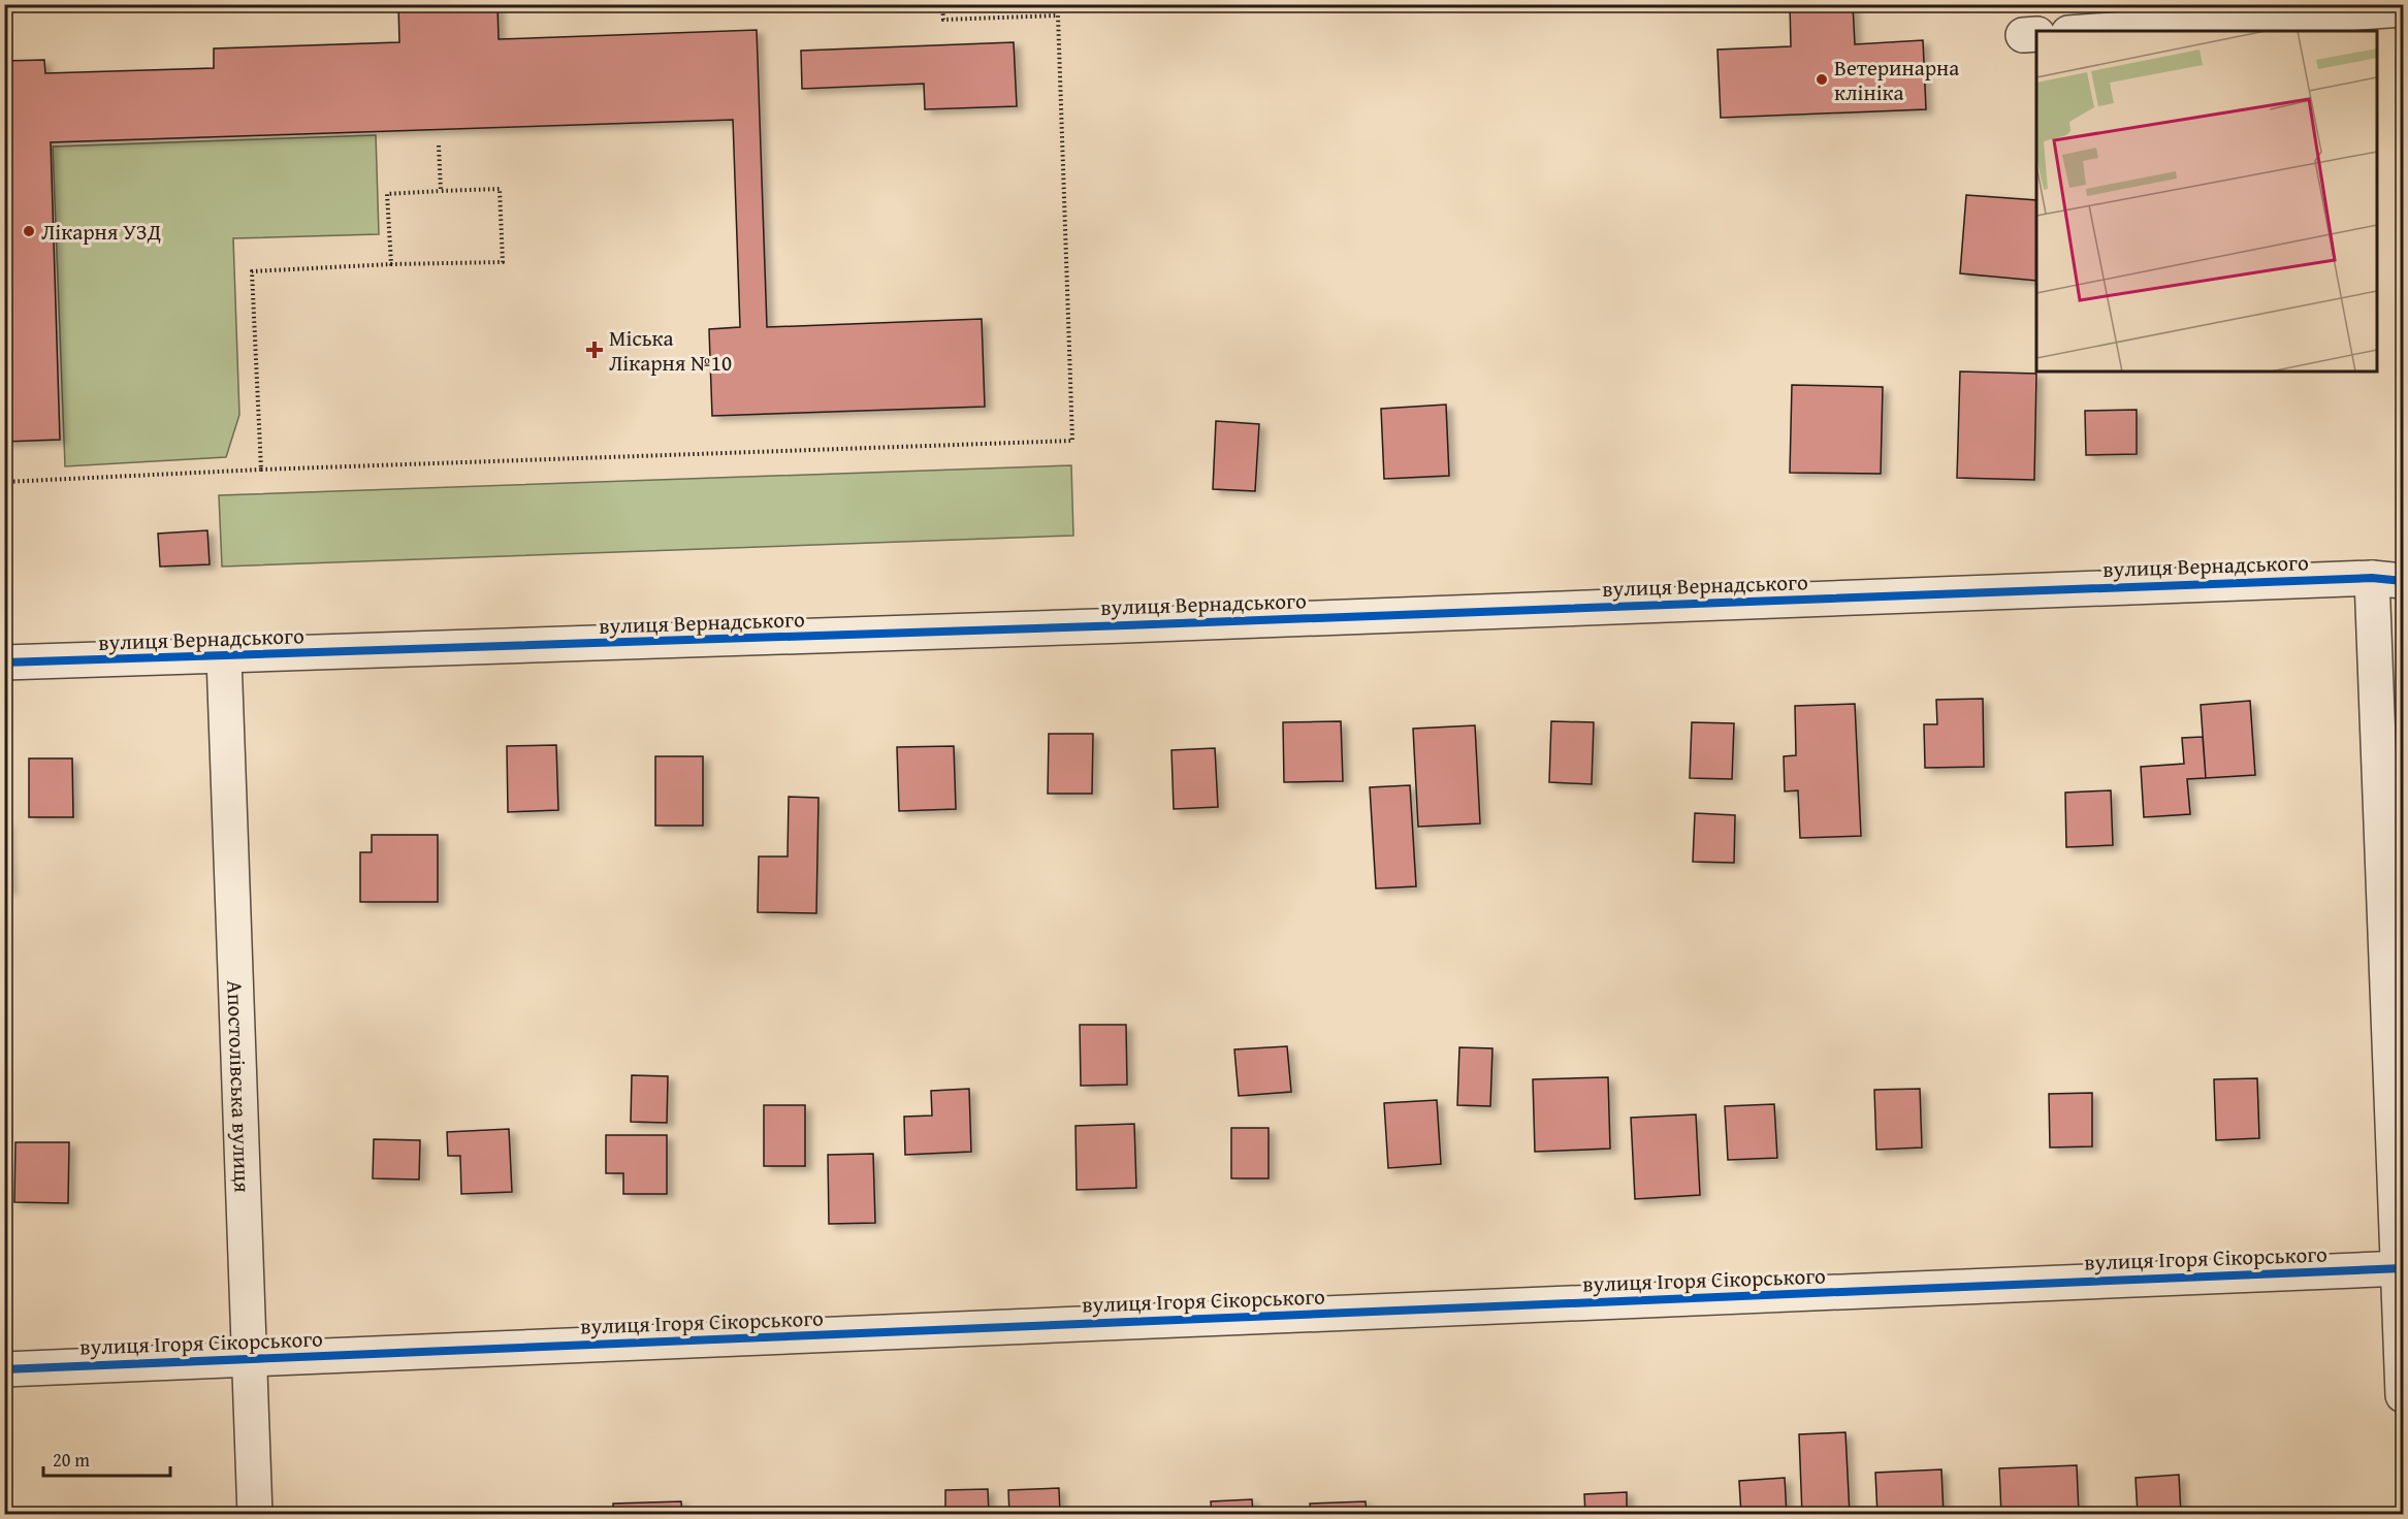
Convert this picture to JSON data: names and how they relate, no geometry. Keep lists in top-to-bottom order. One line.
{"streets":{"street":["вулиця Вернадського","Апостолівська вулиця","вулиця Ігоря Сікорського"]},"crossings":[["вулиця Вернадського","Апостолівська вулиця"],["Апостолівська вулиця","вулиця Ігоря Сікорського"]],"places":{"other":["Ветеринарна клініка","Лікарня УЗД"],"health":["Міська Лікарня №10"]},"scale_bar":"20 m"}
